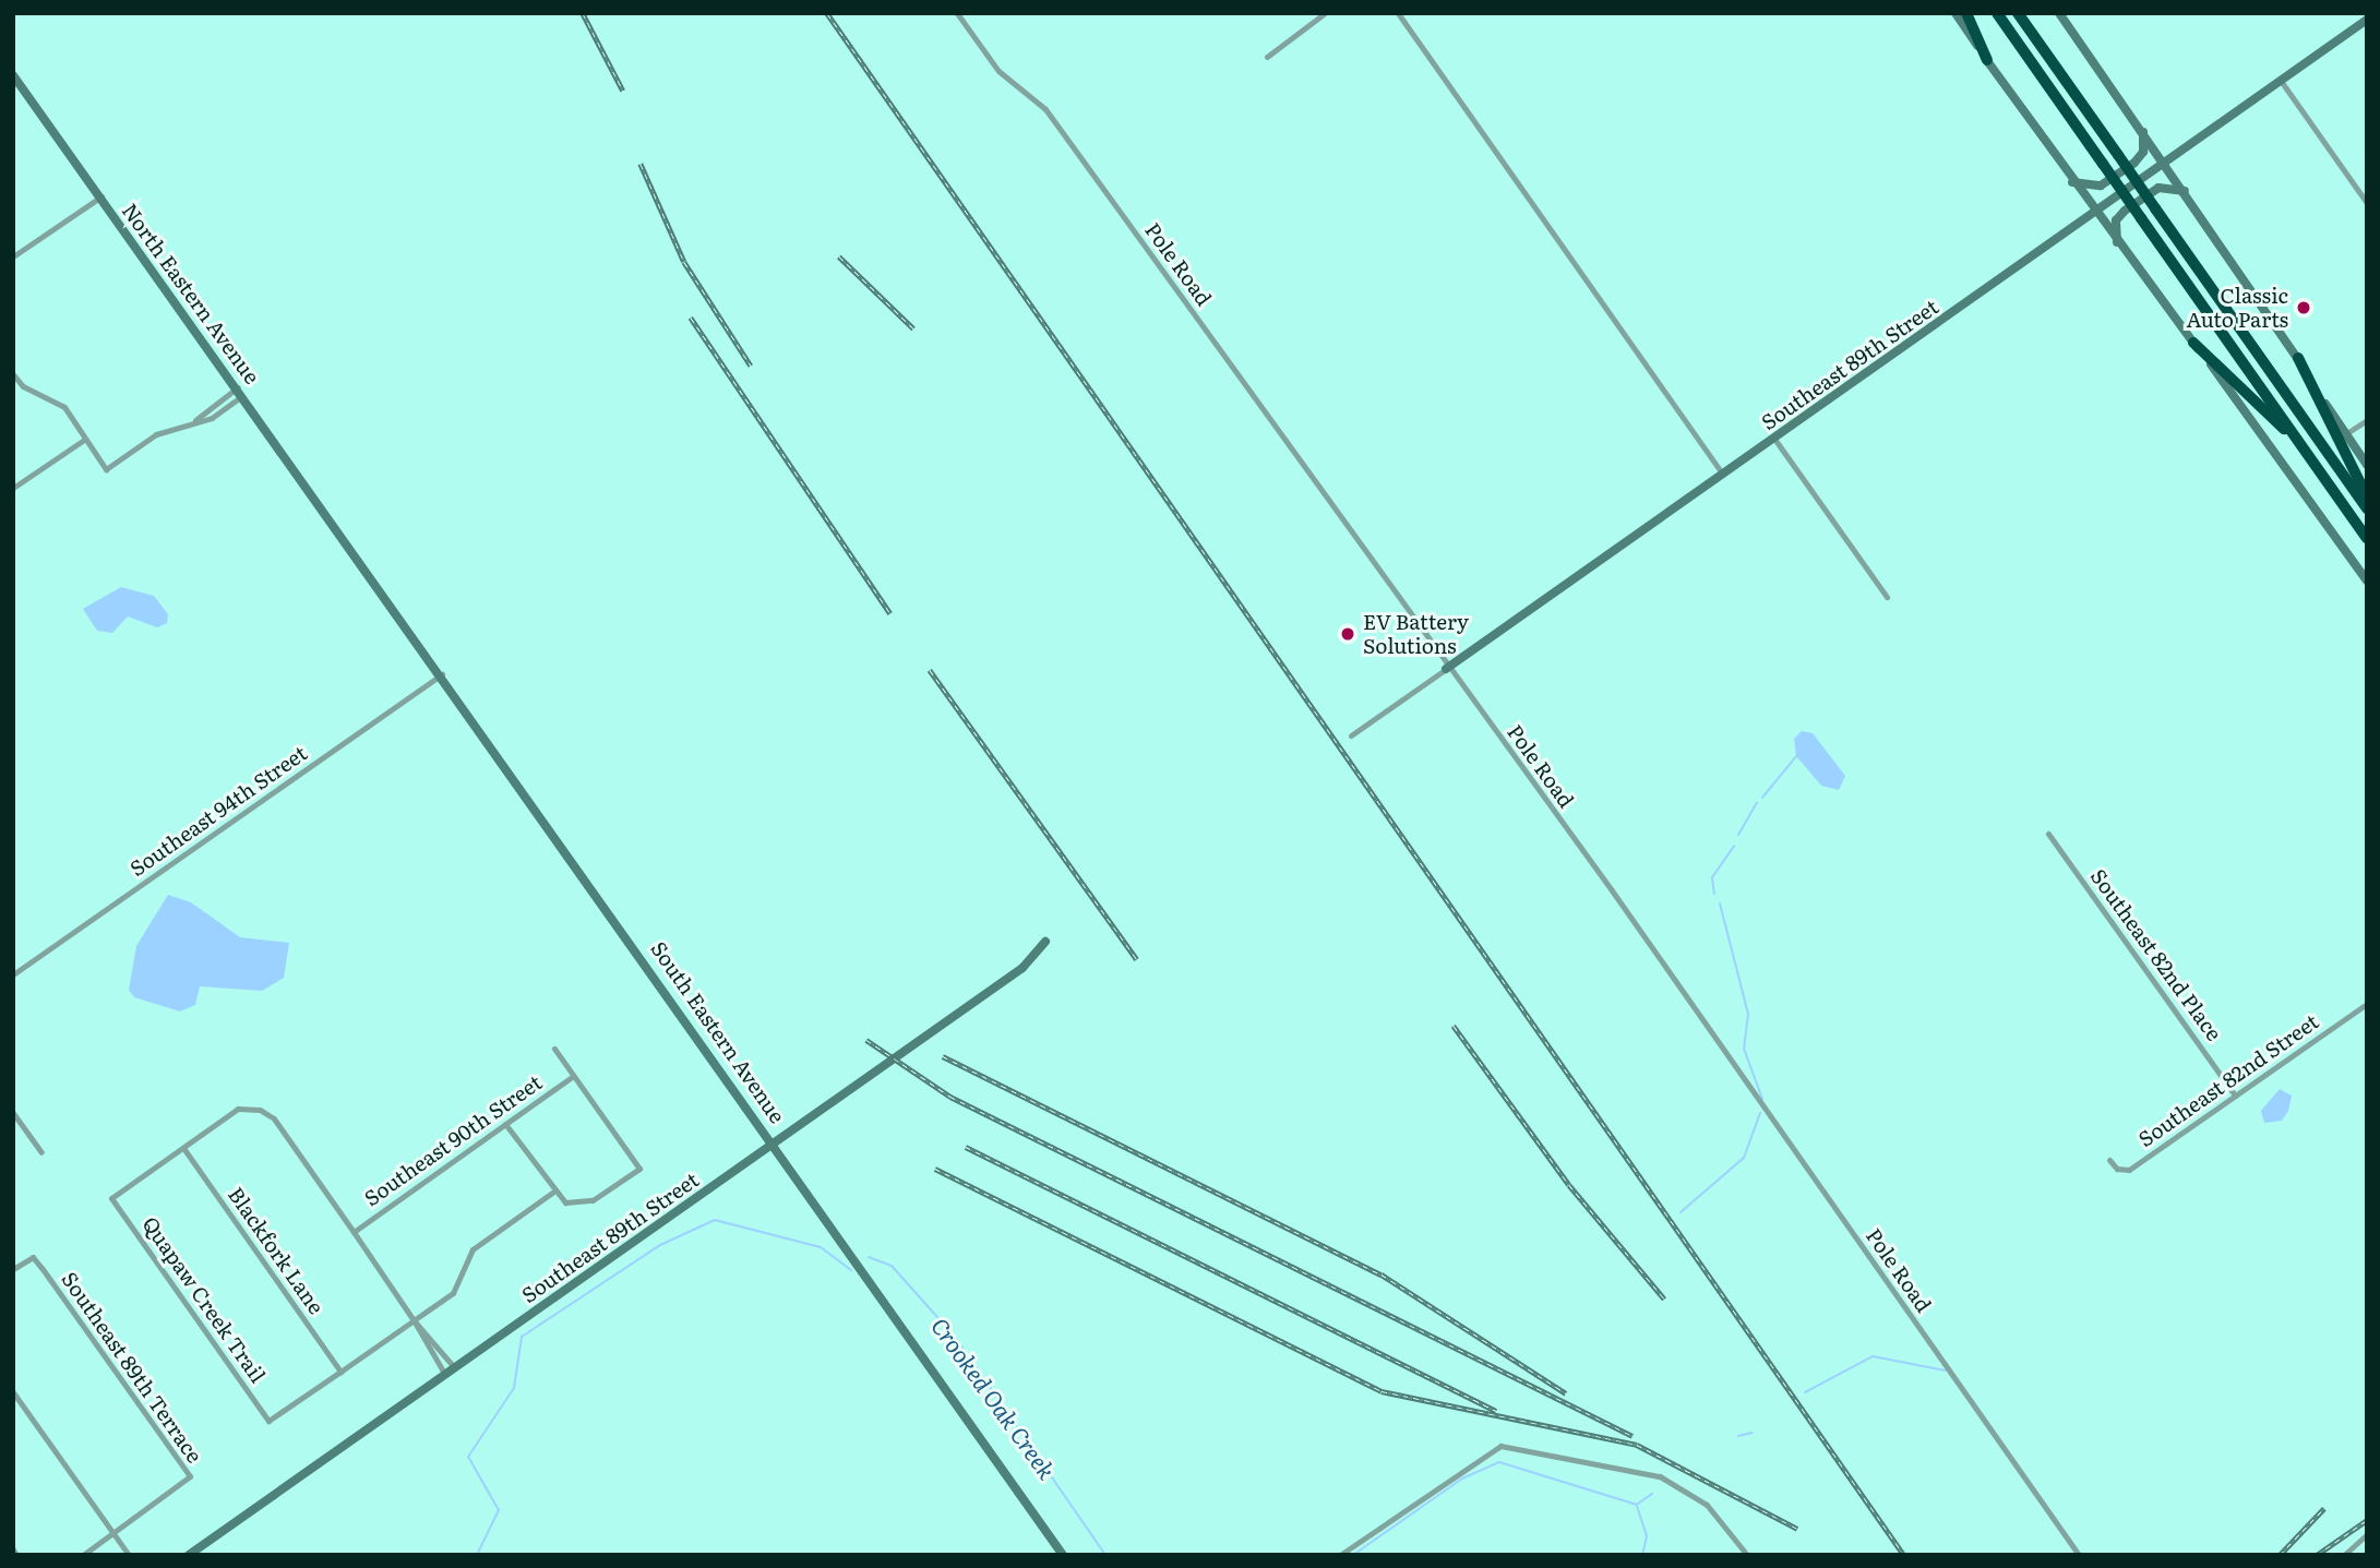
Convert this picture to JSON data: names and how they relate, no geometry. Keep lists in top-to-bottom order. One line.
{"streets":{"main road":["North Eastern Avenue","Southeast 89th Street","South Eastern Avenue"],"street":["Pole Road","Southeast 94th Street","Southeast 82nd Place","Southeast 82nd Street","Southeast 90th Street","Blackfork Lane","Quapaw Creek Trail","Southeast 89th Terrace"]},"crossings":[["Pole Road","Southeast 89th Street"],["North Eastern Avenue","South Eastern Avenue"],["Southeast 89th Street","South Eastern Avenue"],["Southeast 94th Street","South Eastern Avenue"],["Southeast 82nd Place","Southeast 82nd Street"],["Blackfork Lane","Quapaw Creek Trail"]],"water":["Crooked Oak Creek"],"places":["Classic Auto Parts","EV Battery Solutions"]}
